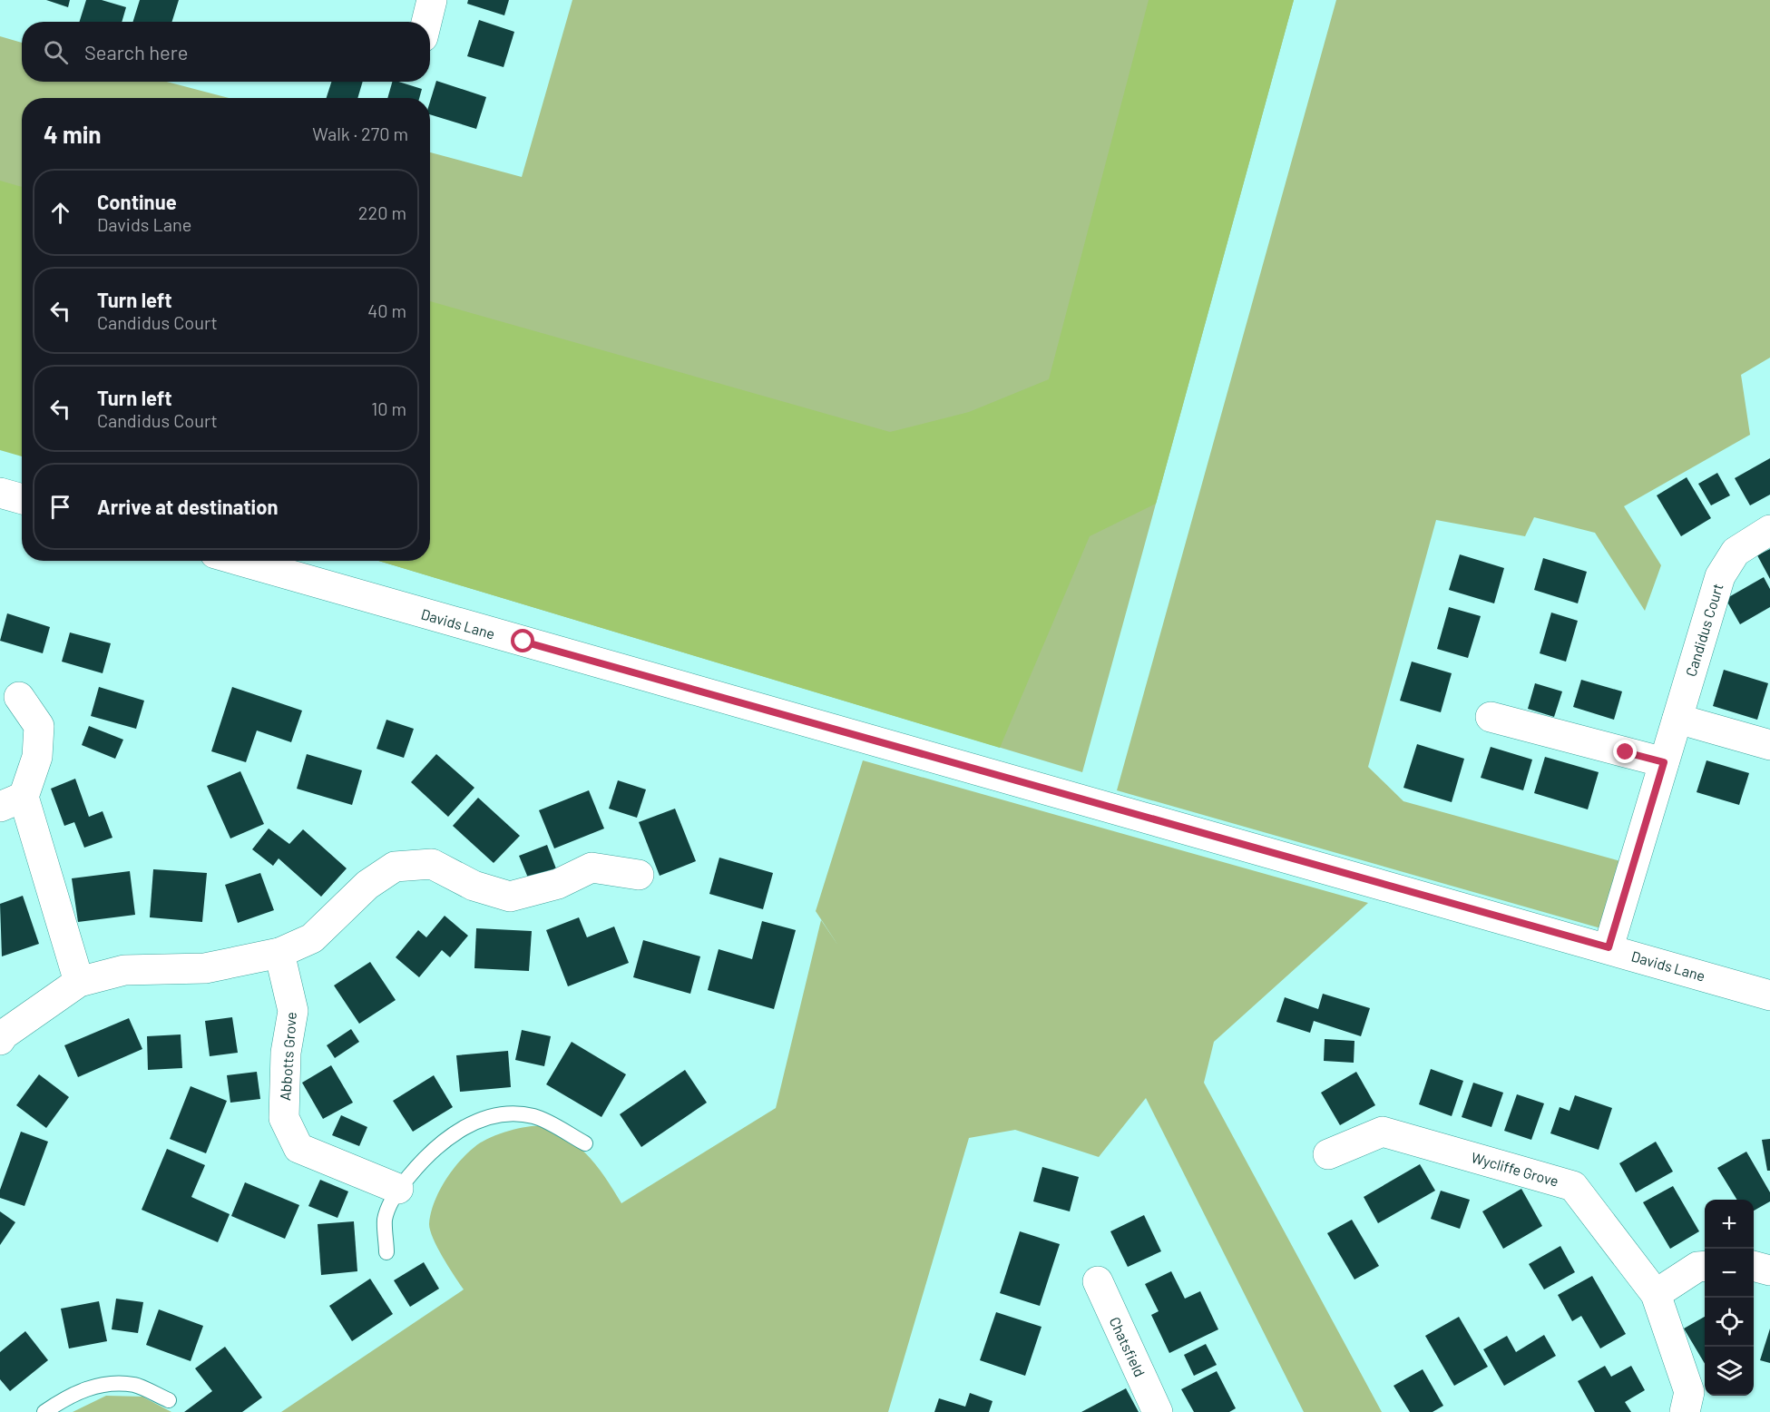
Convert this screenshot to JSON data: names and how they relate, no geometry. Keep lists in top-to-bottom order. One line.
{"streets":{"street":["Davids Lane","Candidus Court","Abbotts Grove","Wycliffe Grove","Chatsfield"]},"crossings":[["Davids Lane","Candidus Court"]],"page":{"search":"Search here","heading":["4 min","Walk · 270 m"],"list":[["Continue","Davids Lane","220 m"],["Turn left","Candidus Court","40 m"],["Turn left","Candidus Court","10 m"],"Arrive at destination"],"map_buttons":["+","−"]}}
